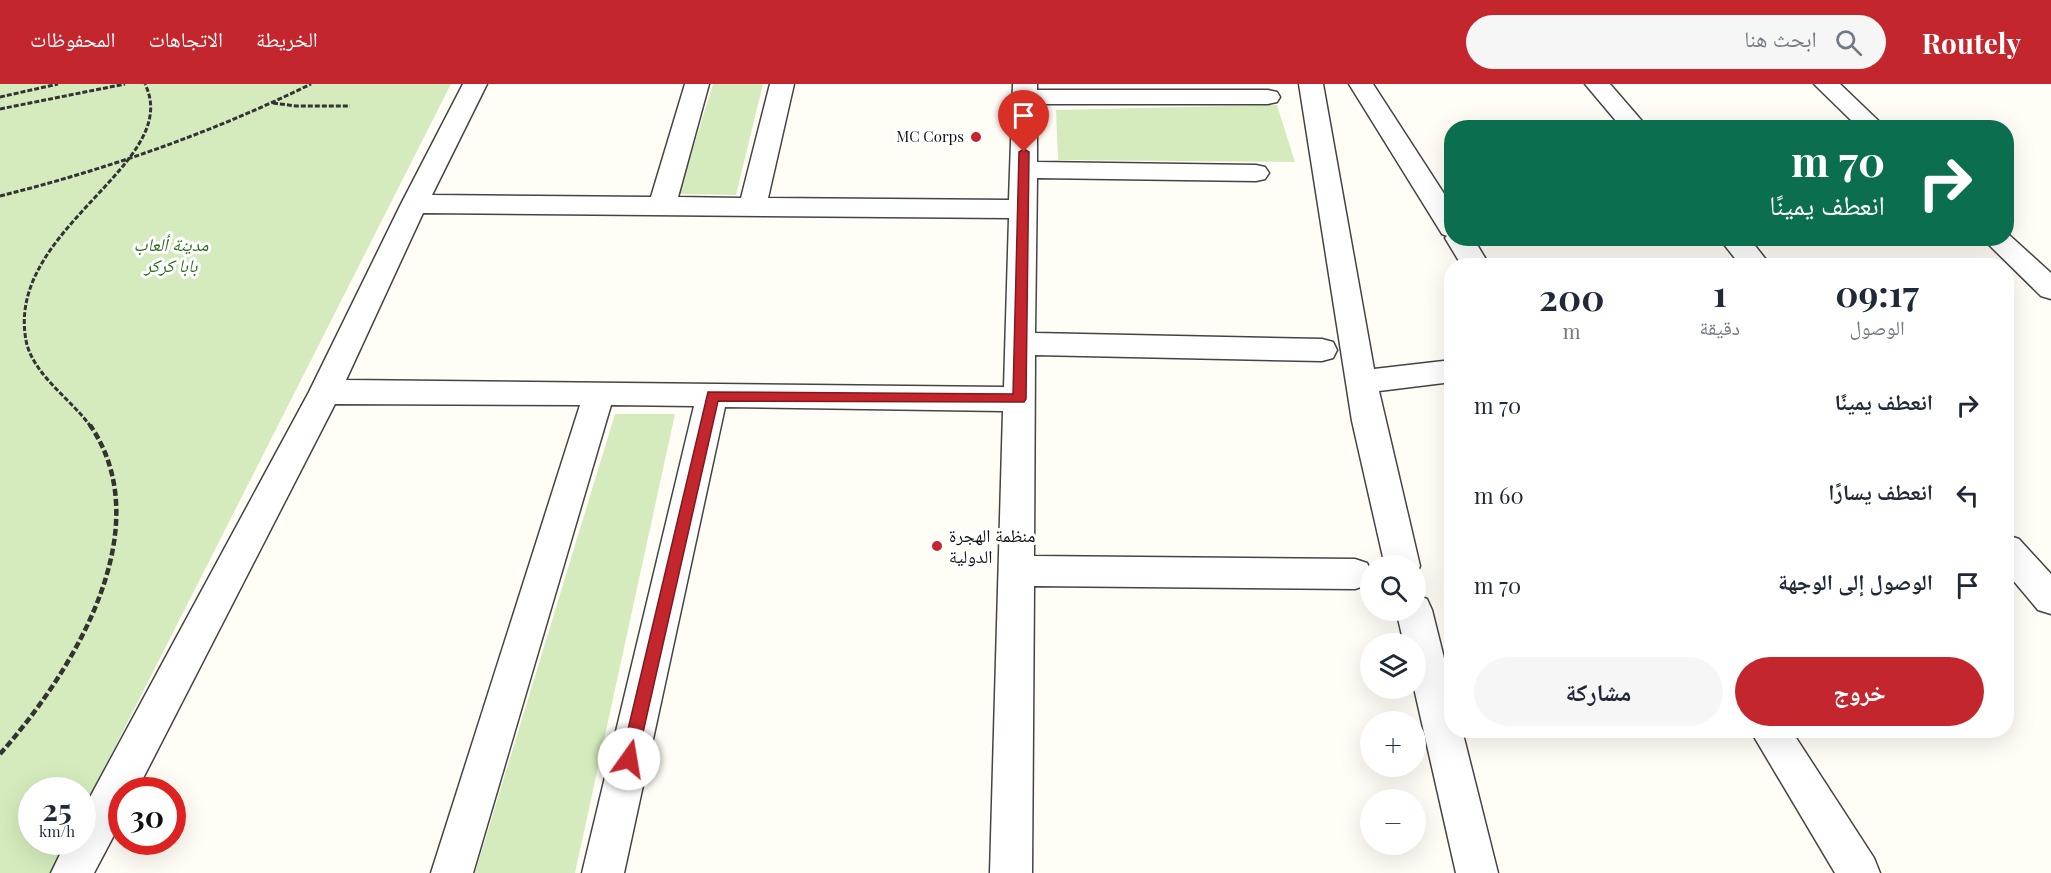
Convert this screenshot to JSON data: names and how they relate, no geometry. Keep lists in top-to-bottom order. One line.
{"parks":["مدينة ألعاب بابا كركر"],"places":["MC Corps","منظمة الهجرة الدولية"],"page":{"header":"Routely","search":"ابحث هنا","nav":["الخريطة","الاتجاهات","المحفوظات"],"turn":["70 m","انعطف يمينًا"],"eta":["09:17","الوصول","1","دقيقة","200","m"],"list":[{"name":"انعطف يمينًا","value":"70 m"},{"name":"انعطف يسارًا","value":"60 m"},{"name":"الوصول إلى الوجهة","value":"70 m"}],"map_buttons":["+","−"],"buttons":["خروج","مشاركة"],"speed":"25 km/h","limit":"30"}}
